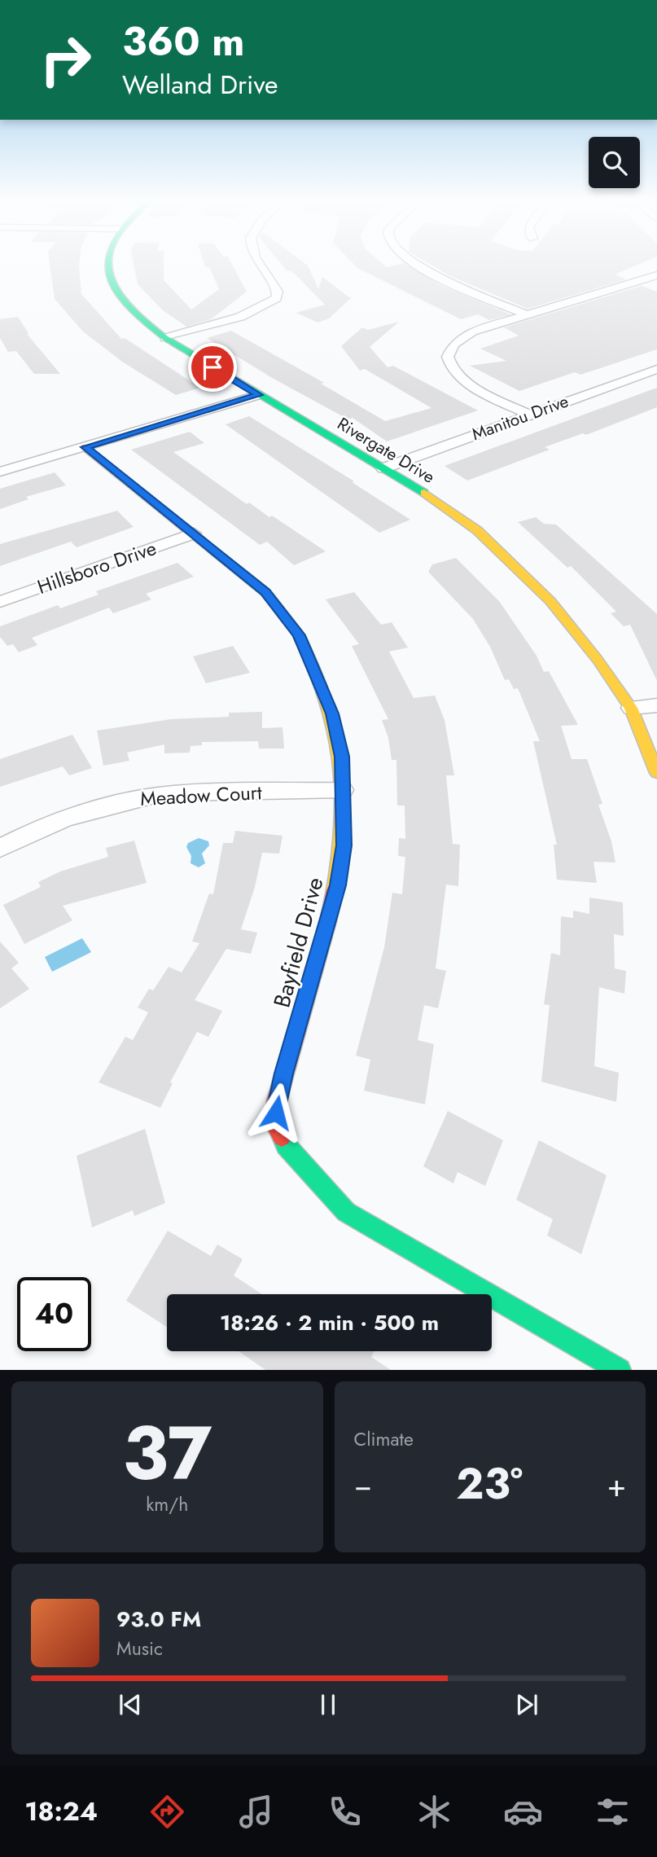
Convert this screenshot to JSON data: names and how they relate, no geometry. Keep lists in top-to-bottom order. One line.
{"streets":{"street":["Manitou Drive","Rivergate Drive","Hillsboro Drive","Meadow Court","Bayfield Drive"]},"crossings":[["Manitou Drive","Rivergate Drive"],["Hillsboro Drive","Bayfield Drive"],["Meadow Court","Bayfield Drive"]],"page":{"turn":["360 m","Welland Drive"],"limit":"40","trip":"18:26 · 2 min · 500 m","tile":[["37","km/h"],"Climate"],"heat":["−","23°","+"],"song":["93.0 FM","Music"],"tabs":"18:24"}}
